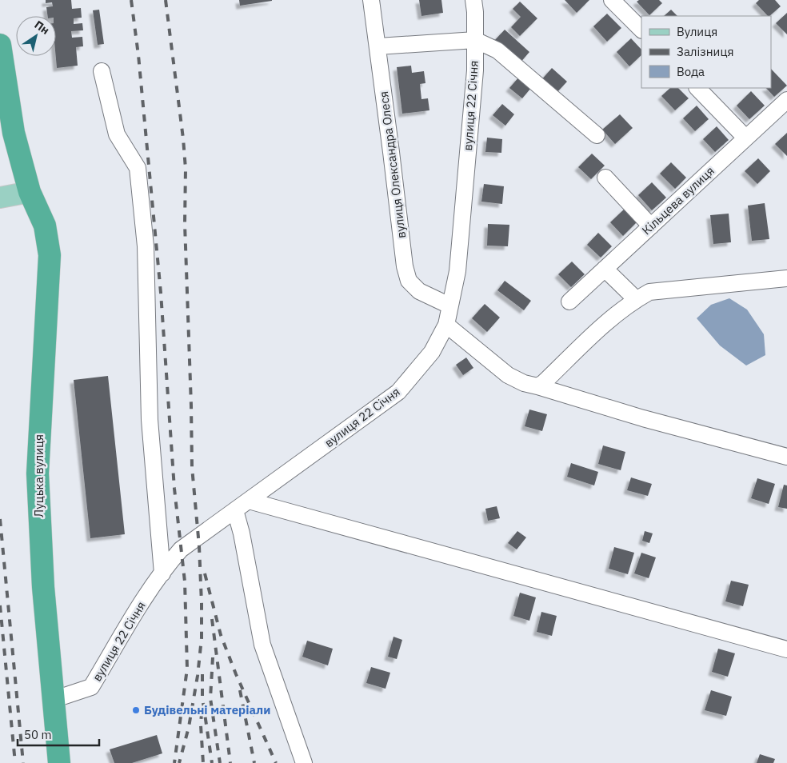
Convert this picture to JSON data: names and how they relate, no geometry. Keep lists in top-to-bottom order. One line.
{"streets":{"highway":["Луцька вулиця"],"street":["вулиця 22 Січня","вулиця Олександра Олеся","Кільцева вулиця"]},"crossings":[["вулиця 22 Січня","вулиця Олександра Олеся"],["вулиця 22 Січня","Луцька вулиця"]],"places":["Будівельні матеріали"],"legend":["Вулиця","Залізниця","Вода"],"scale_bar":"50 m","north":"top right"}
